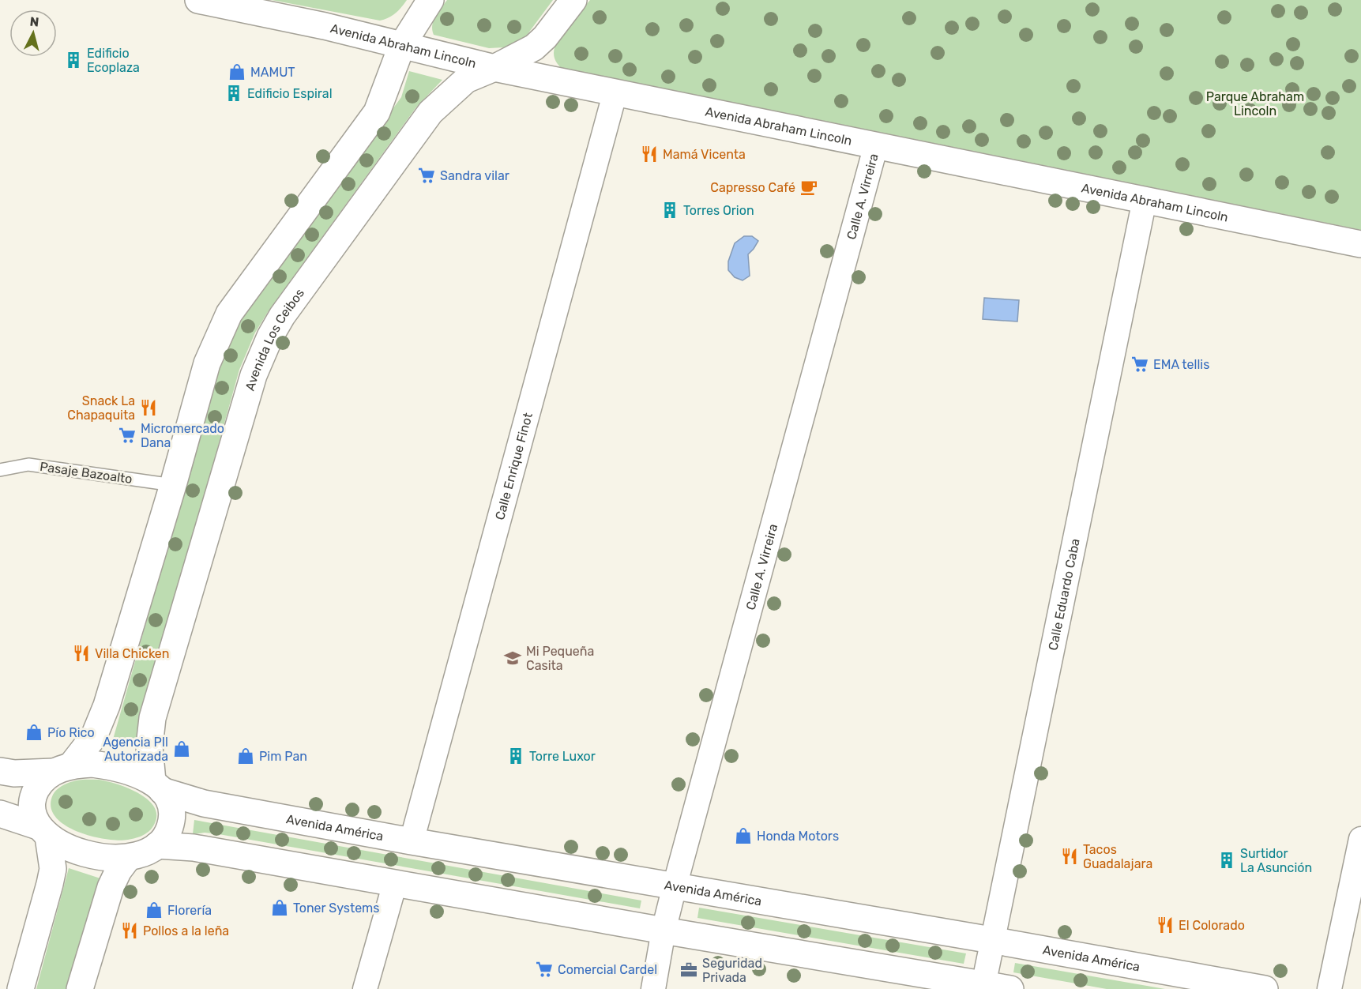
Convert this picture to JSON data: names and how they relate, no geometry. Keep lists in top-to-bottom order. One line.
{"streets":{"street":["Avenida Abraham Lincoln","Calle A. Virreira","Avenida Los Ceibos","Calle Enrique Finot","Calle Eduardo Caba","Avenida América"],"lane":["Pasaje Bazoalto"]},"crossings":[["Avenida Abraham Lincoln","Calle A. Virreira"],["Avenida Abraham Lincoln","Avenida Los Ceibos"],["Avenida Abraham Lincoln","Calle Enrique Finot"],["Avenida Abraham Lincoln","Calle Eduardo Caba"],["Calle A. Virreira","Avenida América"],["Avenida Los Ceibos","Avenida América"],["Calle Enrique Finot","Avenida América"],["Calle Eduardo Caba","Avenida América"]],"parks":["Parque Abraham Lincoln"],"places":{"building":["Edificio Ecoplaza","Edificio Espiral","Torres Orion","Torre Luxor","Surtidor La Asunción"],"shop":["MAMUT","Pío Rico","Agencia PIl Autorizada","Pim Pan","Honda Motors","Toner Systems","Florería"],"restaurant":["Mamá Vicenta","Snack La Chapaquita","Villa Chicken","Tacos Guadalajara","El Colorado","Pollos a la leña"],"supermarket":["Sandra vilar","EMA tellis","Micromercado Dana","Comercial Cardel"],"cafe":["Capresso Café"],"school or university":["Mi Pequeña Casita"],"office":["Seguridad Privada"]},"north":"top"}
